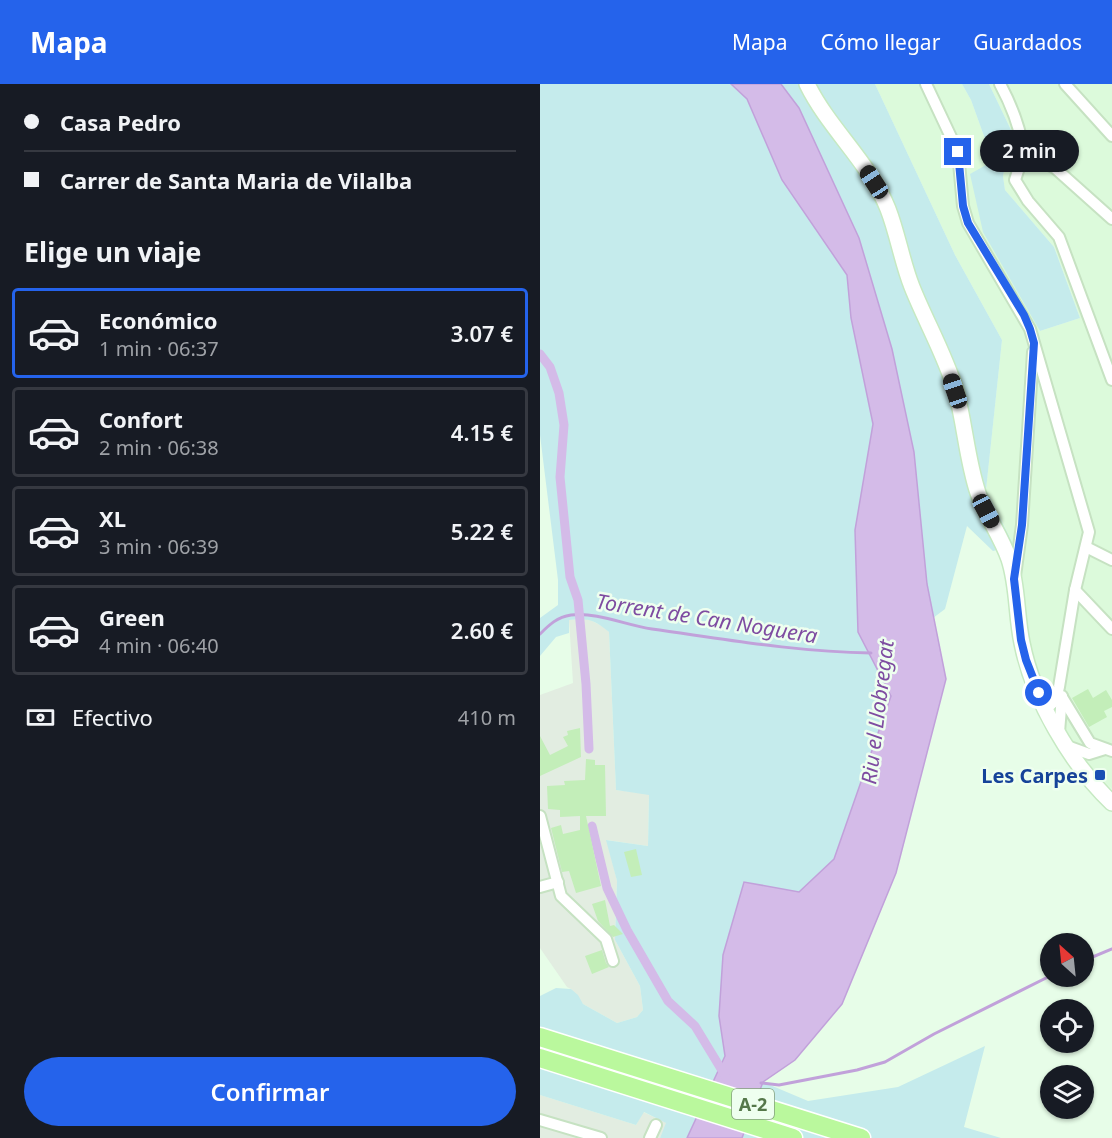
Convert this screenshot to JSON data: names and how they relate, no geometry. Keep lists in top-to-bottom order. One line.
{"streets":{"highway":["A-2"]},"water":["Torrent de Can Noguera","Riu el Llobregat"],"places":{"transit":["Les Carpes"]},"north":"top left","page":{"header":"Mapa","nav":["Mapa","Cómo llegar","Guardados"],"banner":["Casa Pedro","Carrer de Santa Maria de Vilalba"],"bubble":"2 min","heading":"Elige un viaje","list":[{"name":"Económico","note":"1 min · 06:37","value":"3.07 €"},{"name":"Confort","note":"2 min · 06:38","value":"4.15 €"},{"name":"XL","note":"3 min · 06:39","value":"5.22 €"},{"name":"Green","note":"4 min · 06:40","value":"2.60 €"}],"pay":["Efectivo","410 m"],"buttons":"Confirmar"}}
